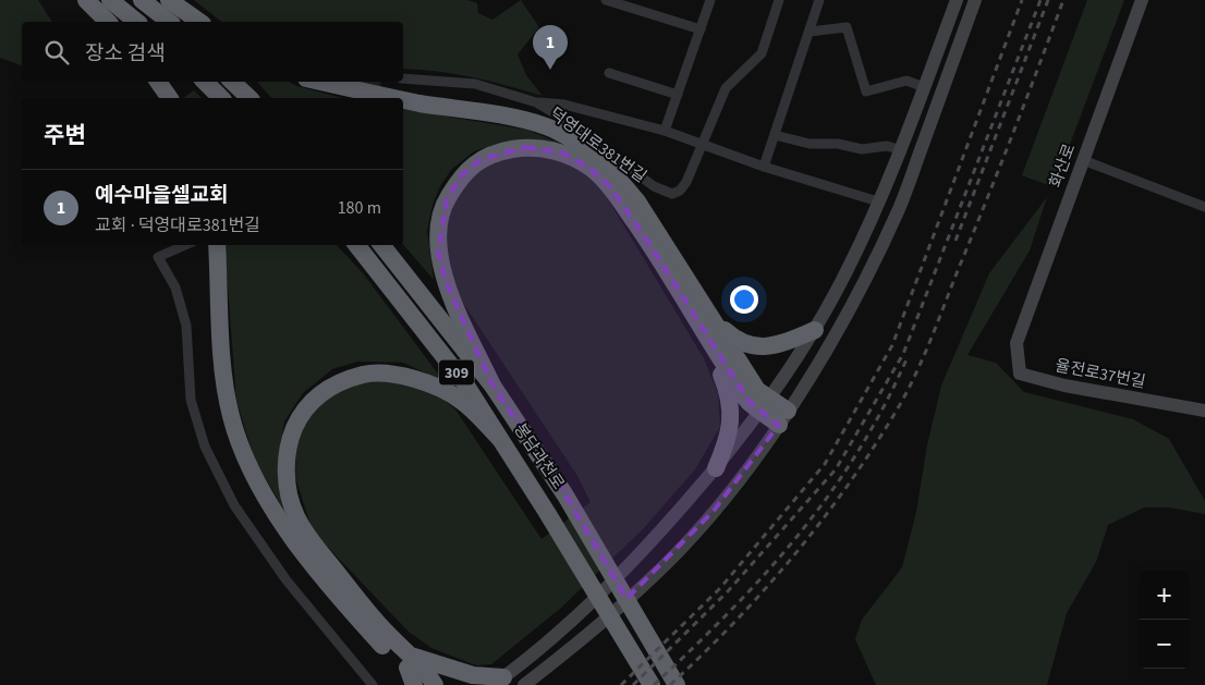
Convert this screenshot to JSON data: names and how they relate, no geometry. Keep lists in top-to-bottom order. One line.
{"streets":{"highway":["309","봉담과천로"],"street":["덕영대로381번길","화산로","율전로37번길"]},"crossings":[["화산로","율전로37번길"]],"page":{"search":"장소 검색","pins":"1","heading":"주변","list":[{"mark":"1","name":"예수마을셀교회","note":"교회 · 덕영대로381번길","value":"180 m"}],"map_buttons":["+","−"]}}
